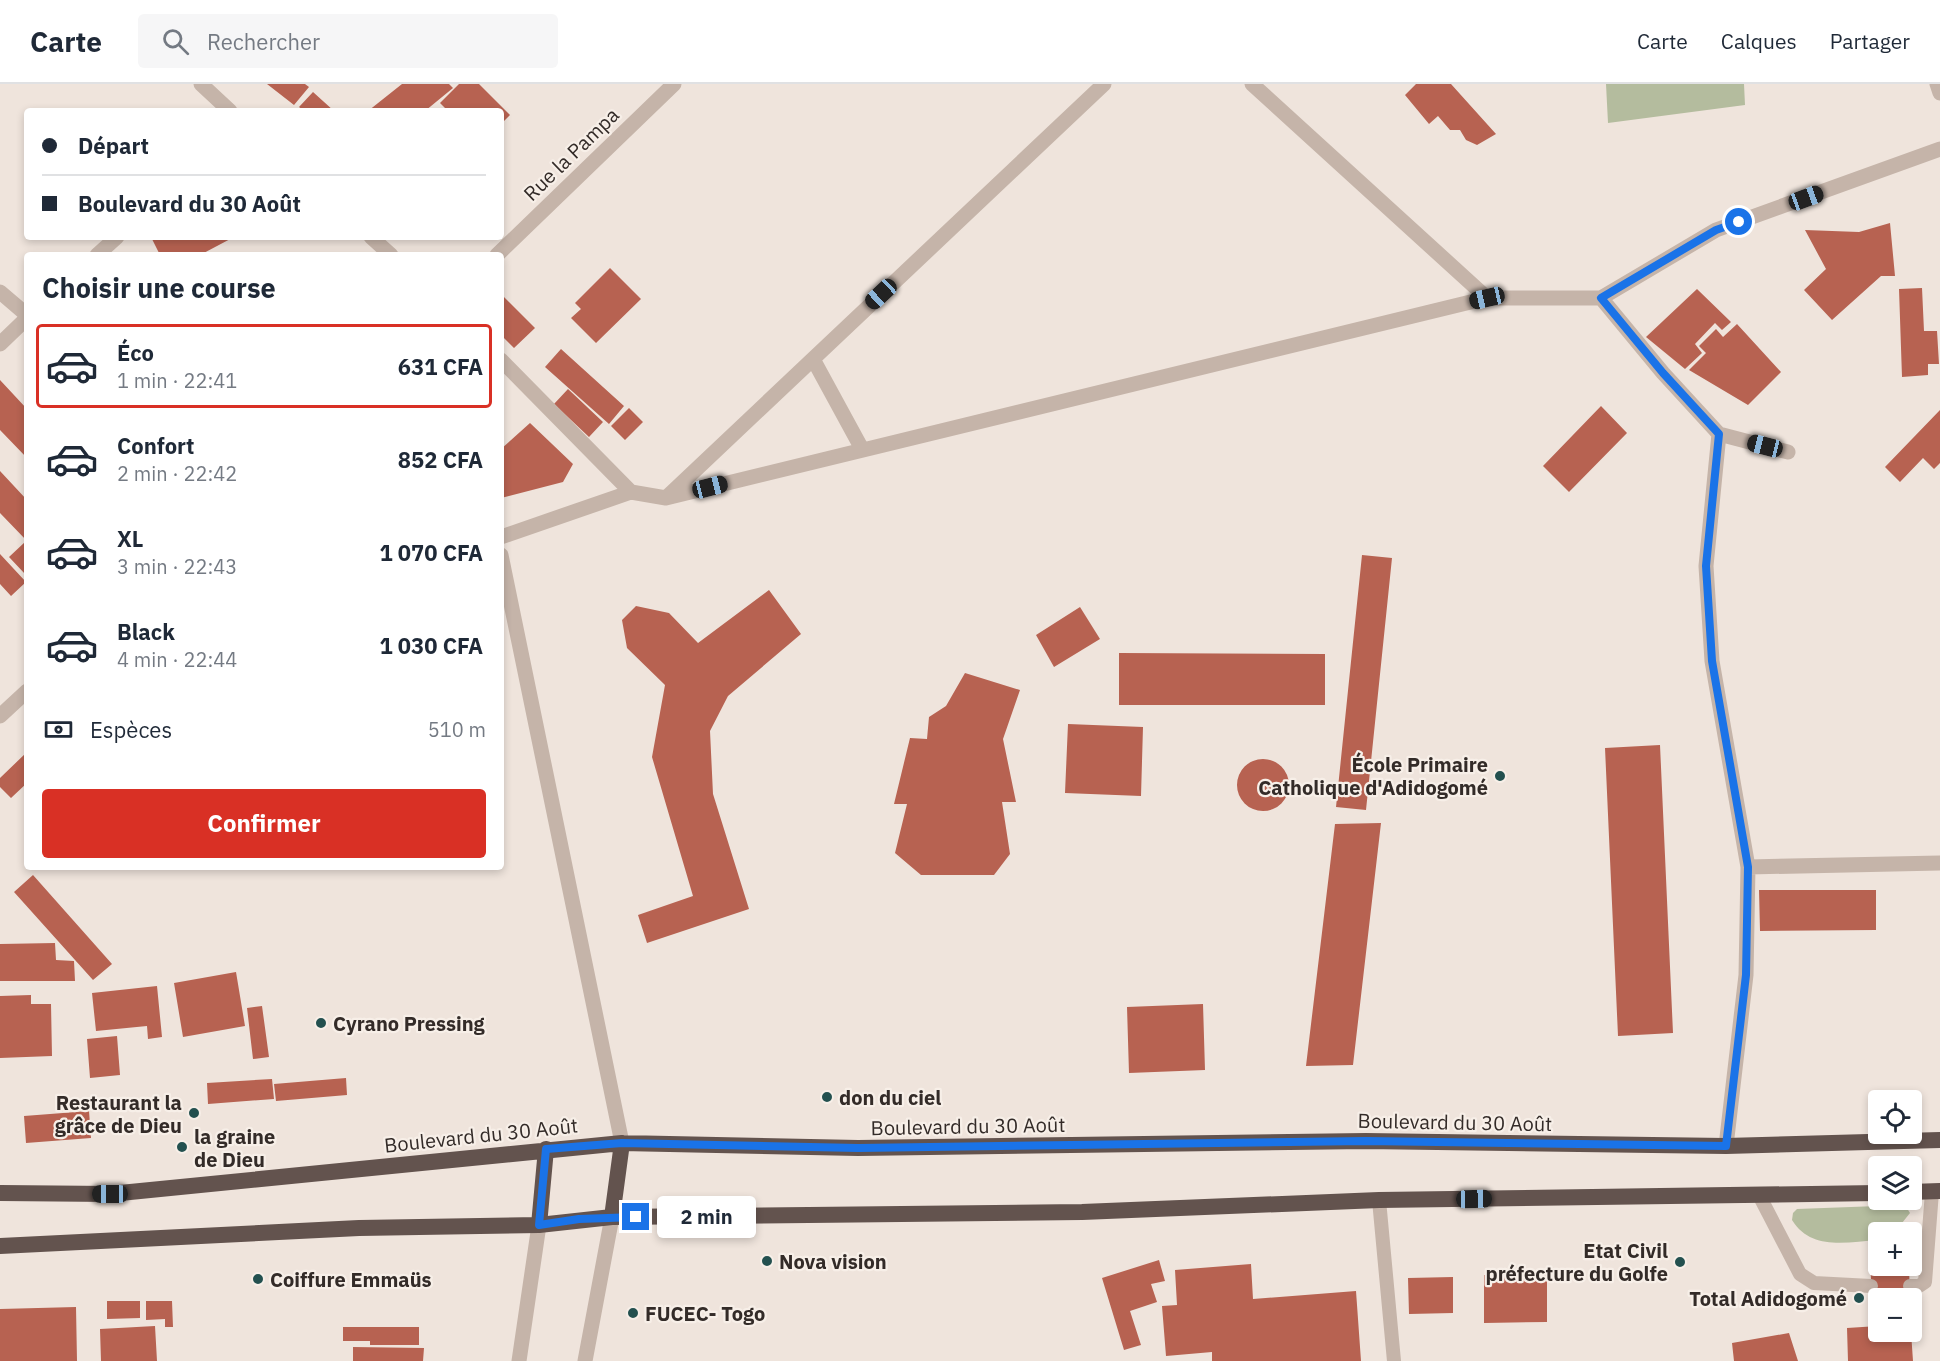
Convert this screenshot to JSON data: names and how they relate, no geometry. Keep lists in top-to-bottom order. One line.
{"streets":{"highway":["Boulevard du 30 Août"],"street":["Rue la Pampa"]},"places":["École Primaire Catholique d'Adidogomé","Cyrano Pressing","don du ciel","Restaurant la grâce de Dieu","la graine de Dieu","Nova vision","Etat Civil préfecture du Golfe","Coiffure Emmaüs","Total Adidogomé","FUCEC- Togo"],"page":{"header":"Carte","search":"Rechercher","nav":["Carte","Calques","Partager"],"banner":["Départ","Boulevard du 30 Août"],"heading":"Choisir une course","list":[{"name":"Éco","note":"1 min · 22:41","value":"631 CFA"},{"name":"Confort","note":"2 min · 22:42","value":"852 CFA"},{"name":"XL","note":"3 min · 22:43","value":"1 070 CFA"},{"name":"Black","note":"4 min · 22:44","value":"1 030 CFA"}],"pay":["Espèces","510 m"],"buttons":"Confirmer","map_buttons":["+","−"],"bubble":"2 min"}}
